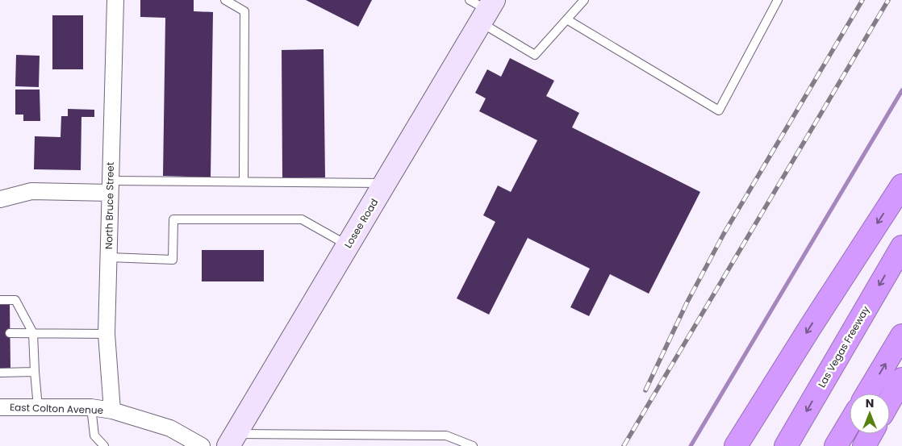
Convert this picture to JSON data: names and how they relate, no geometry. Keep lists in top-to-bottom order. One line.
{"streets":{"highway":["Las Vegas Freeway"],"main road":["Losee Road"],"street":["North Bruce Street","East Colton Avenue"]},"crossings":[["North Bruce Street","East Colton Avenue"]],"north":"top"}
